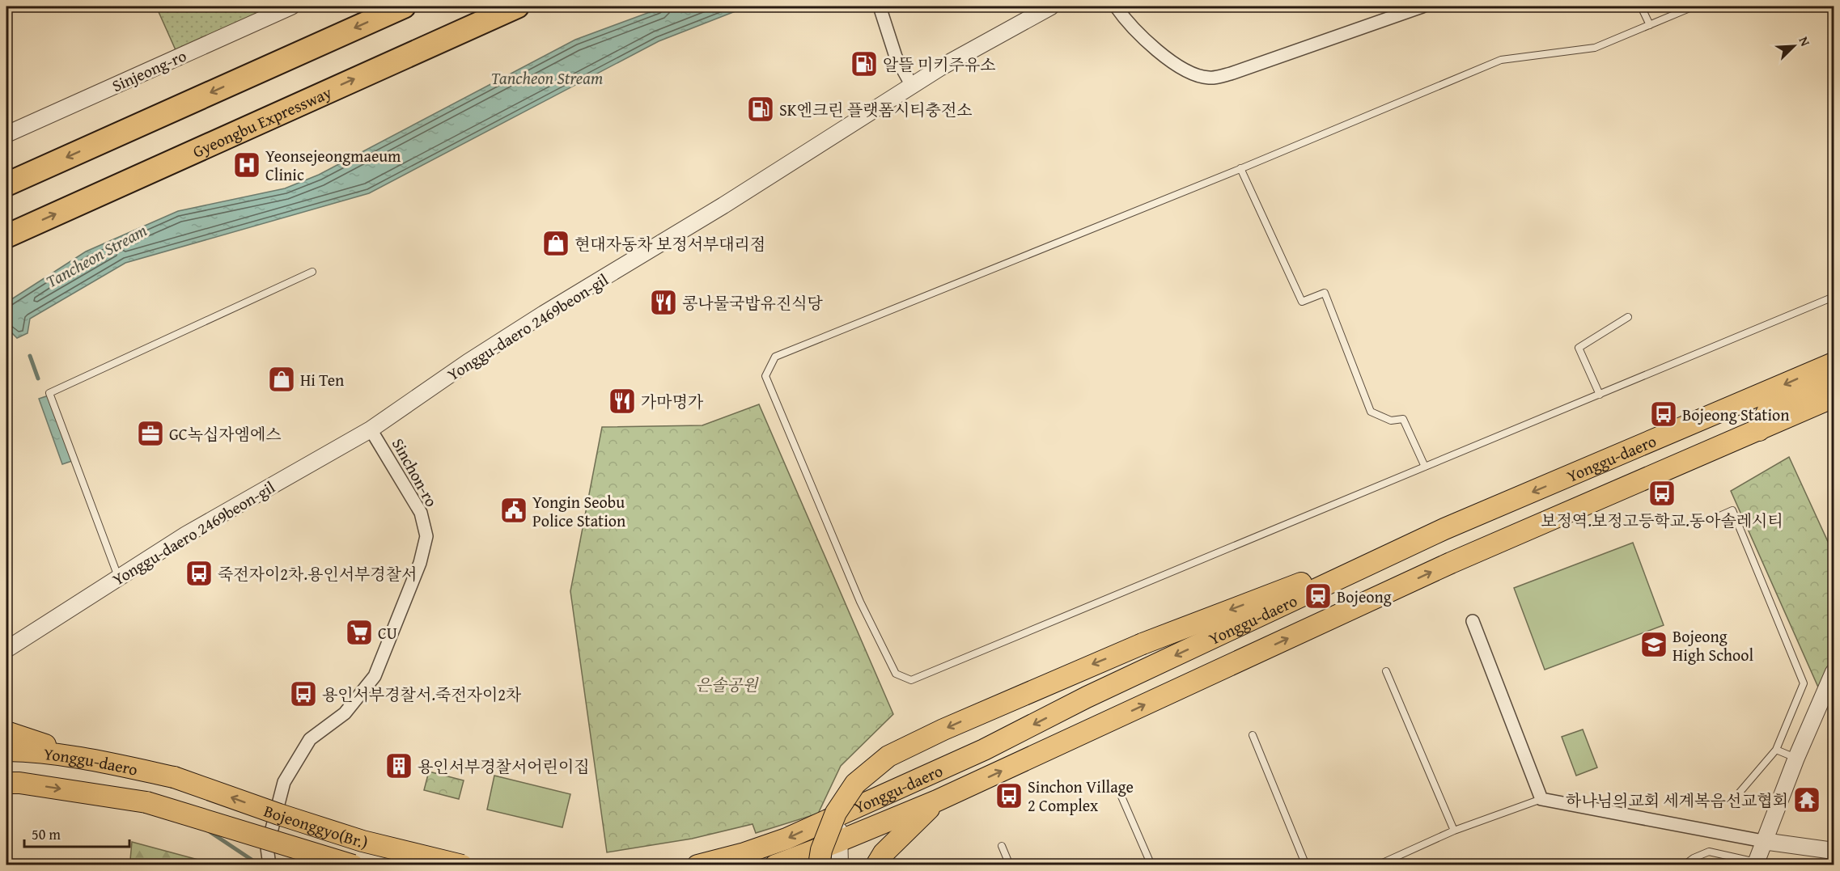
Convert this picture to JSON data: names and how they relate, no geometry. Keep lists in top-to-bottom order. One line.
{"streets":{"highway":["Gyeongbu Expressway"],"main road":["Yonggu-daero","Bojeonggyo(Br.)"],"street":["Sinjeong-ro","Yonggu-daero 2469beon-gil","Sinchon-ro"]},"crossings":[["Yonggu-daero 2469beon-gil","Sinchon-ro"],["Yonggu-daero","Bojeonggyo(Br.)"]],"water":["Tancheon Stream"],"parks":["은솔공원"],"places":{"fuel station":["알뜰 미키주유소","SK엔크린 플랫폼시티충전소"],"hospital":["Yeonsejeongmaeum Clinic"],"shop":["현대자동차 보정서부대리점","Hi Ten"],"restaurant":["콩나물국밥유진식당","가마명가"],"bus stop":["Bojeong Station","보정역.보정고등학교.동아솔레시티","죽전자이2차.용인서부경찰서","용인서부경찰서.죽전자이2차","Sinchon Village 2 Complex"],"office":["GC녹십자엠에스"],"public building":["Yongin Seobu Police Station"],"station":["Bojeong"],"supermarket":["CU"],"school or university":["Bojeong High School"],"building":["용인서부경찰서어린이집"],"temple":["하나님의교회 세계복음선교협회"]},"scale_bar":"50 m","north":"top right"}
